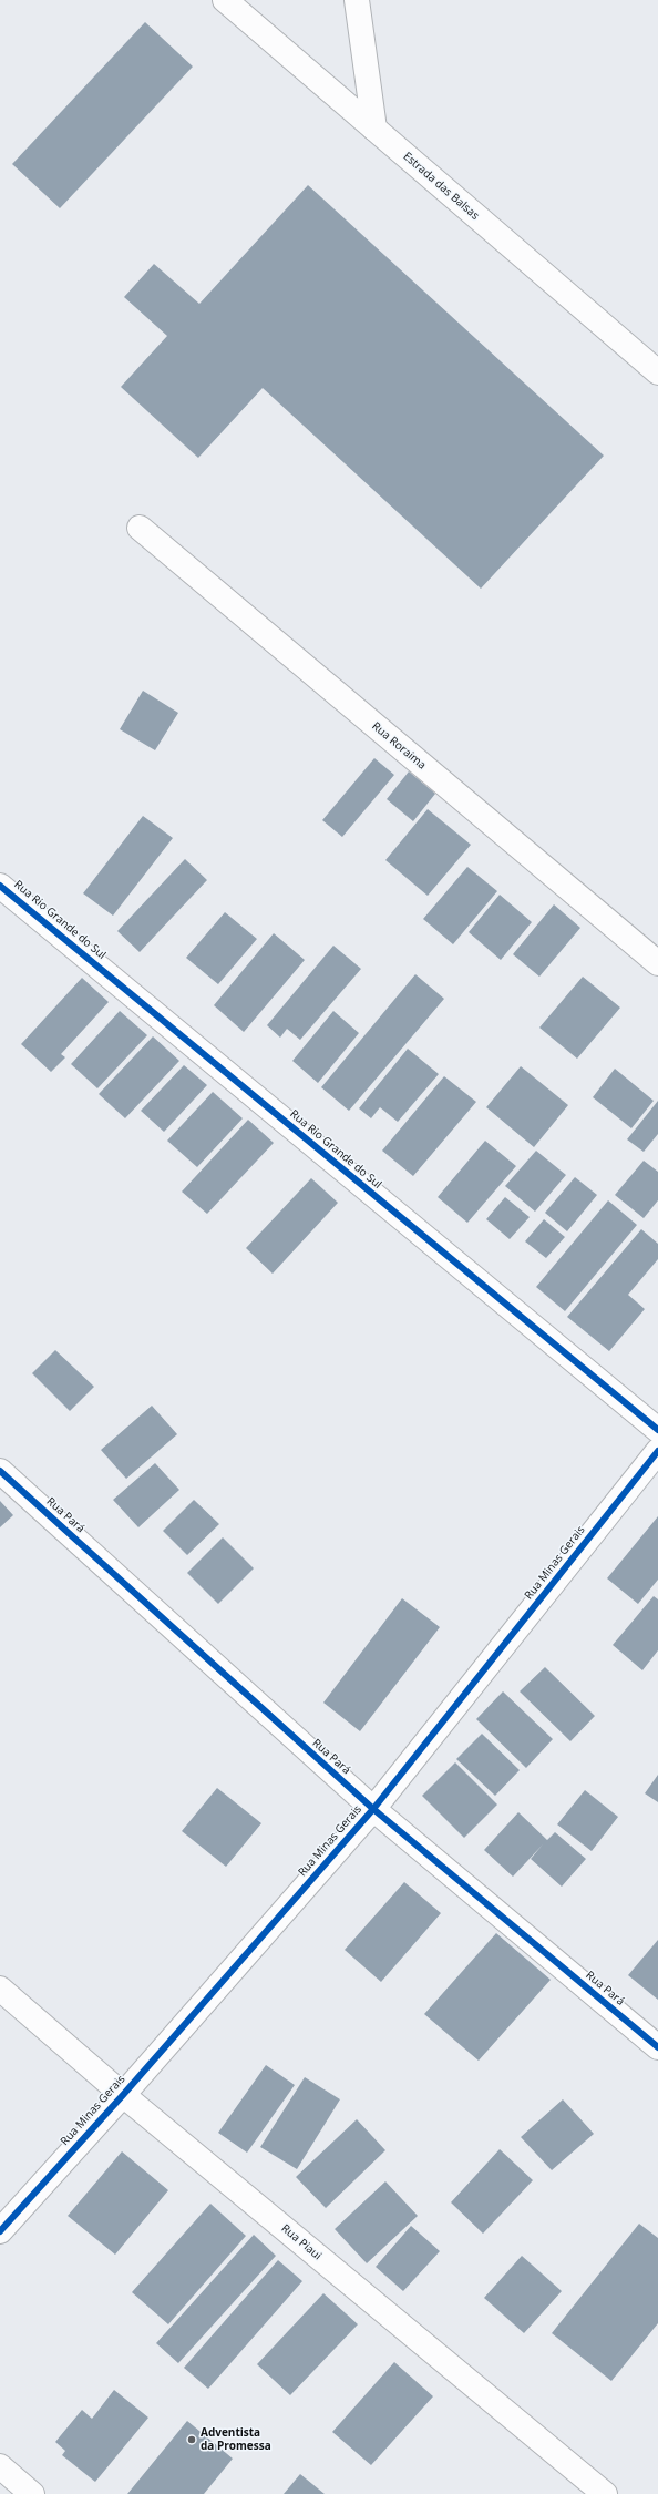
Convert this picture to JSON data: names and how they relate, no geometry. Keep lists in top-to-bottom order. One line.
{"streets":{"street":["Estrada das Balsas","Rua Roraima","Rua Rio Grande do Sul","Rua Pará","Rua Minas Gerais","Rua Piaui"]},"crossings":[["Rua Pará","Rua Minas Gerais"],["Rua Minas Gerais","Rua Piaui"]],"places":["Adventista da Promessa"]}
